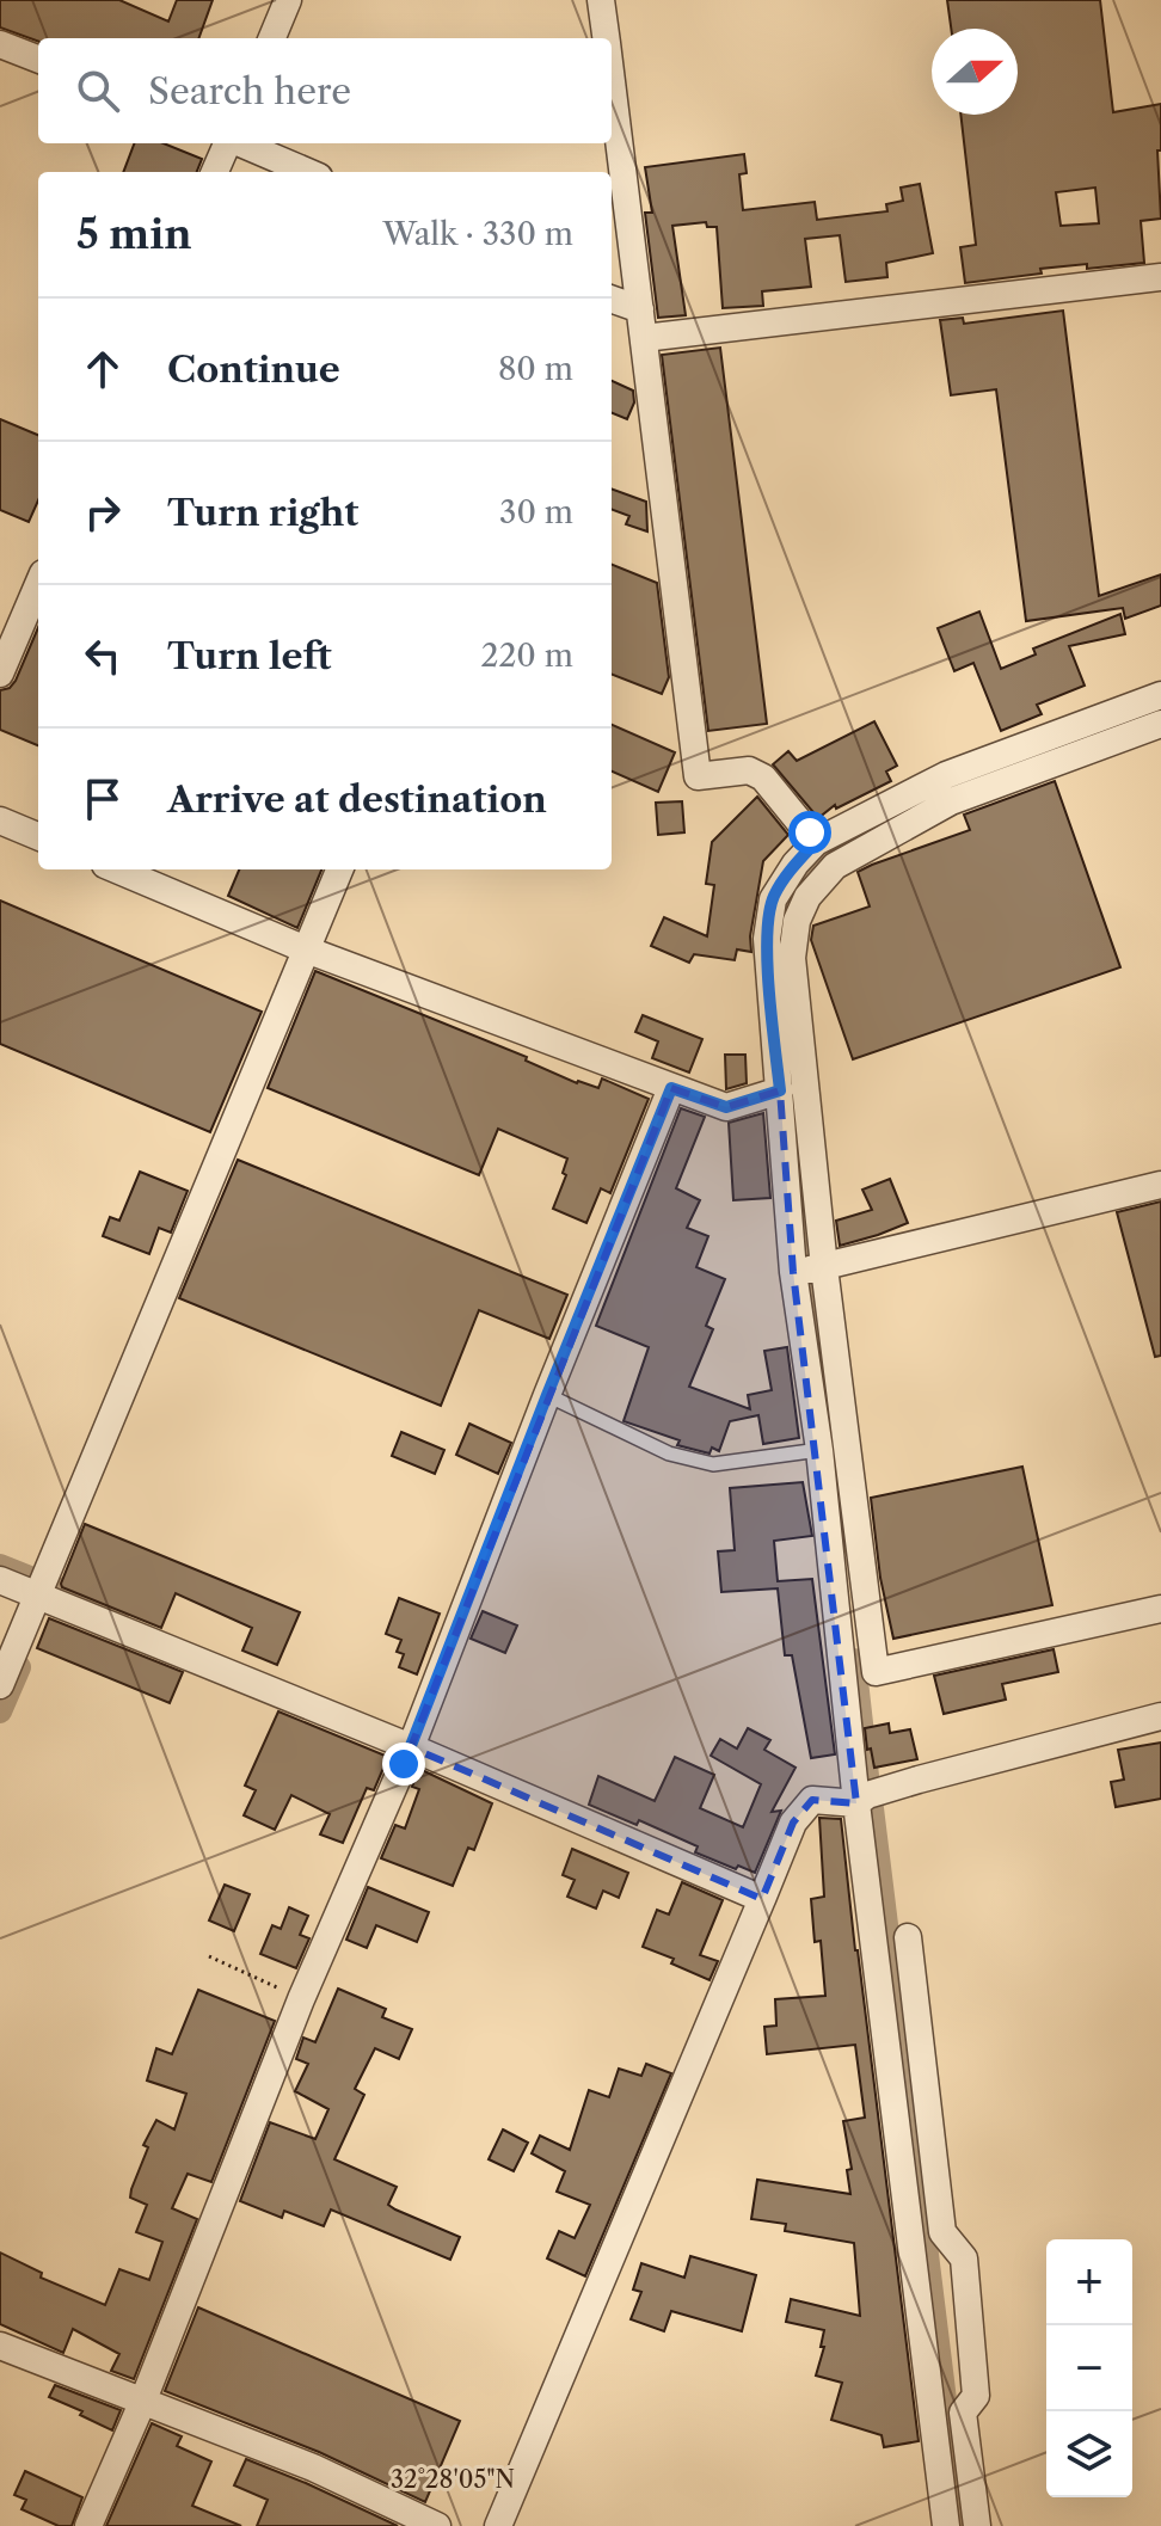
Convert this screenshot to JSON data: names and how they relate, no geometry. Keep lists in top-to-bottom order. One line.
{"north":"right","page":{"search":"Search here","heading":["5 min","Walk · 330 m"],"list":[["Continue","80 m"],["Turn right","30 m"],["Turn left","220 m"],"Arrive at destination"],"map_buttons":["+","−"]},"coordinates":["32°28'05\"N"]}
